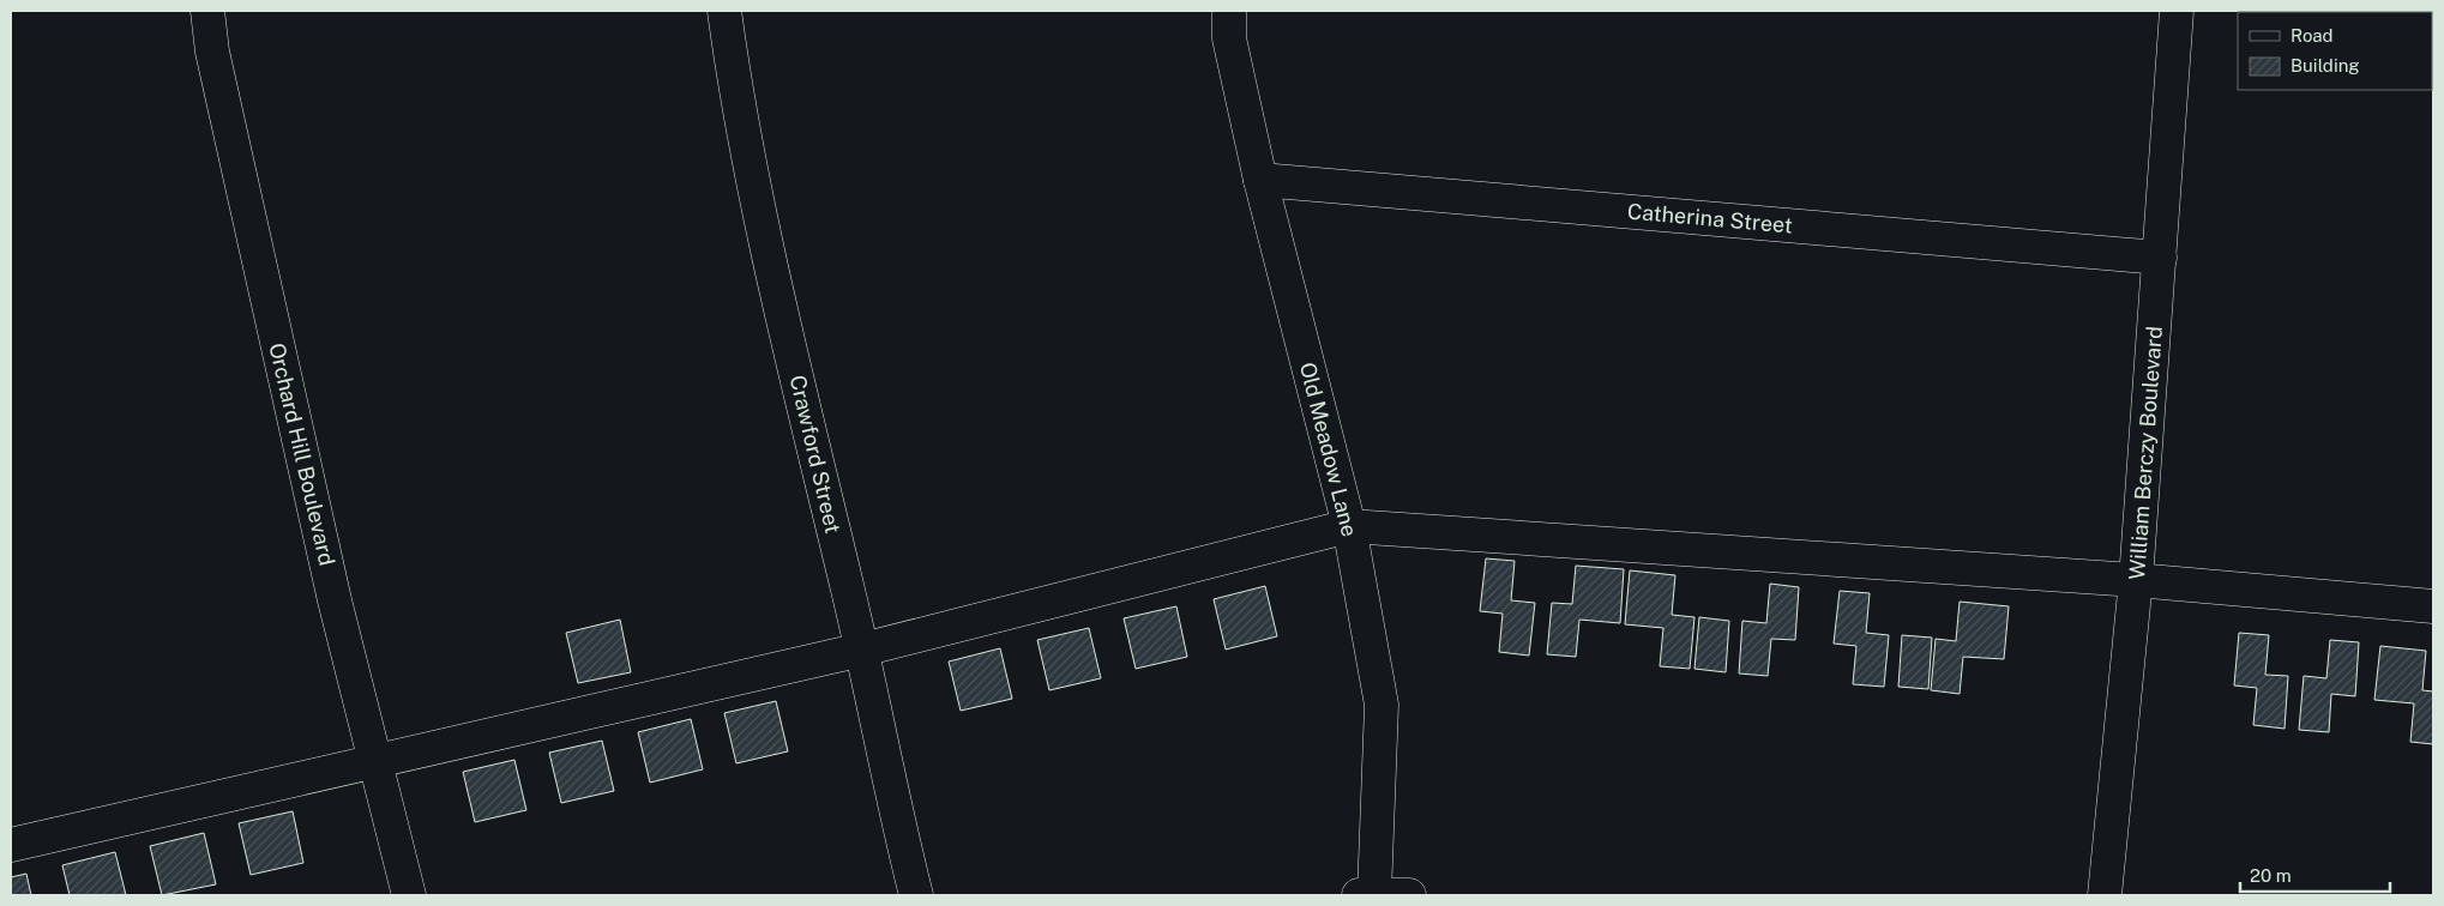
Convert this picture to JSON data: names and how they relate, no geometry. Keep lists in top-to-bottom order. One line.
{"streets":{"street":["Catherina Street","Old Meadow Lane","William Berczy Boulevard","Orchard Hill Boulevard","Crawford Street"]},"crossings":[["Catherina Street","Old Meadow Lane"],["Catherina Street","William Berczy Boulevard"]],"legend":["Road","Building"],"scale_bar":"20 m"}
